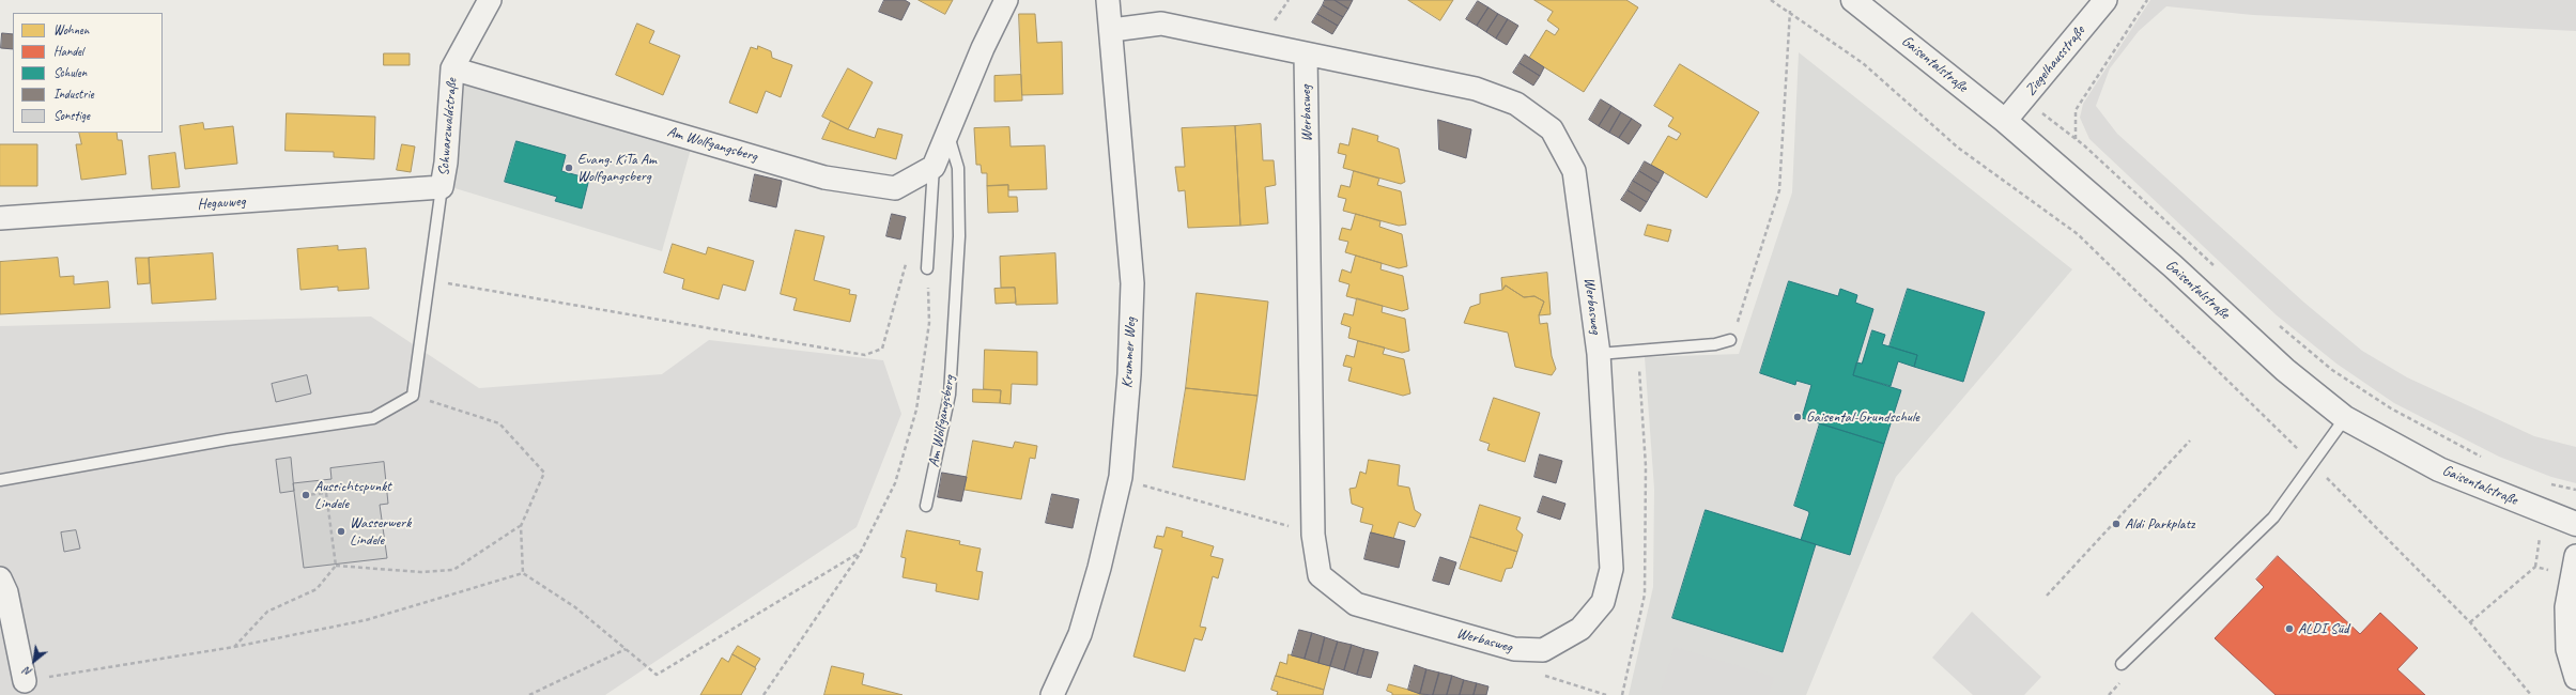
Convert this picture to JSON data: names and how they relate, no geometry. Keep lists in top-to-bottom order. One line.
{"streets":{"main road":["Gaisentalstraße"],"street":["Ziegelhausstraße","Werbasweg","Schwarzwaldstraße","Am Wolfgangsberg","Hegauweg","Krummer Weg"]},"crossings":[["Ziegelhausstraße","Gaisentalstraße"],["Werbasweg","Krummer Weg"],["Schwarzwaldstraße","Am Wolfgangsberg"],["Schwarzwaldstraße","Hegauweg"]],"places":["Evang. KiTa Am Wolfgangsberg","Gaisental-Grundschule","Aussichtspunkt Lindele","Aldi Parkplatz","Wasserwerk Lindele","ALDI Süd"],"legend":["Wohnen","Handel","Schulen","Industrie","Sonstige"],"north":"bottom left"}
